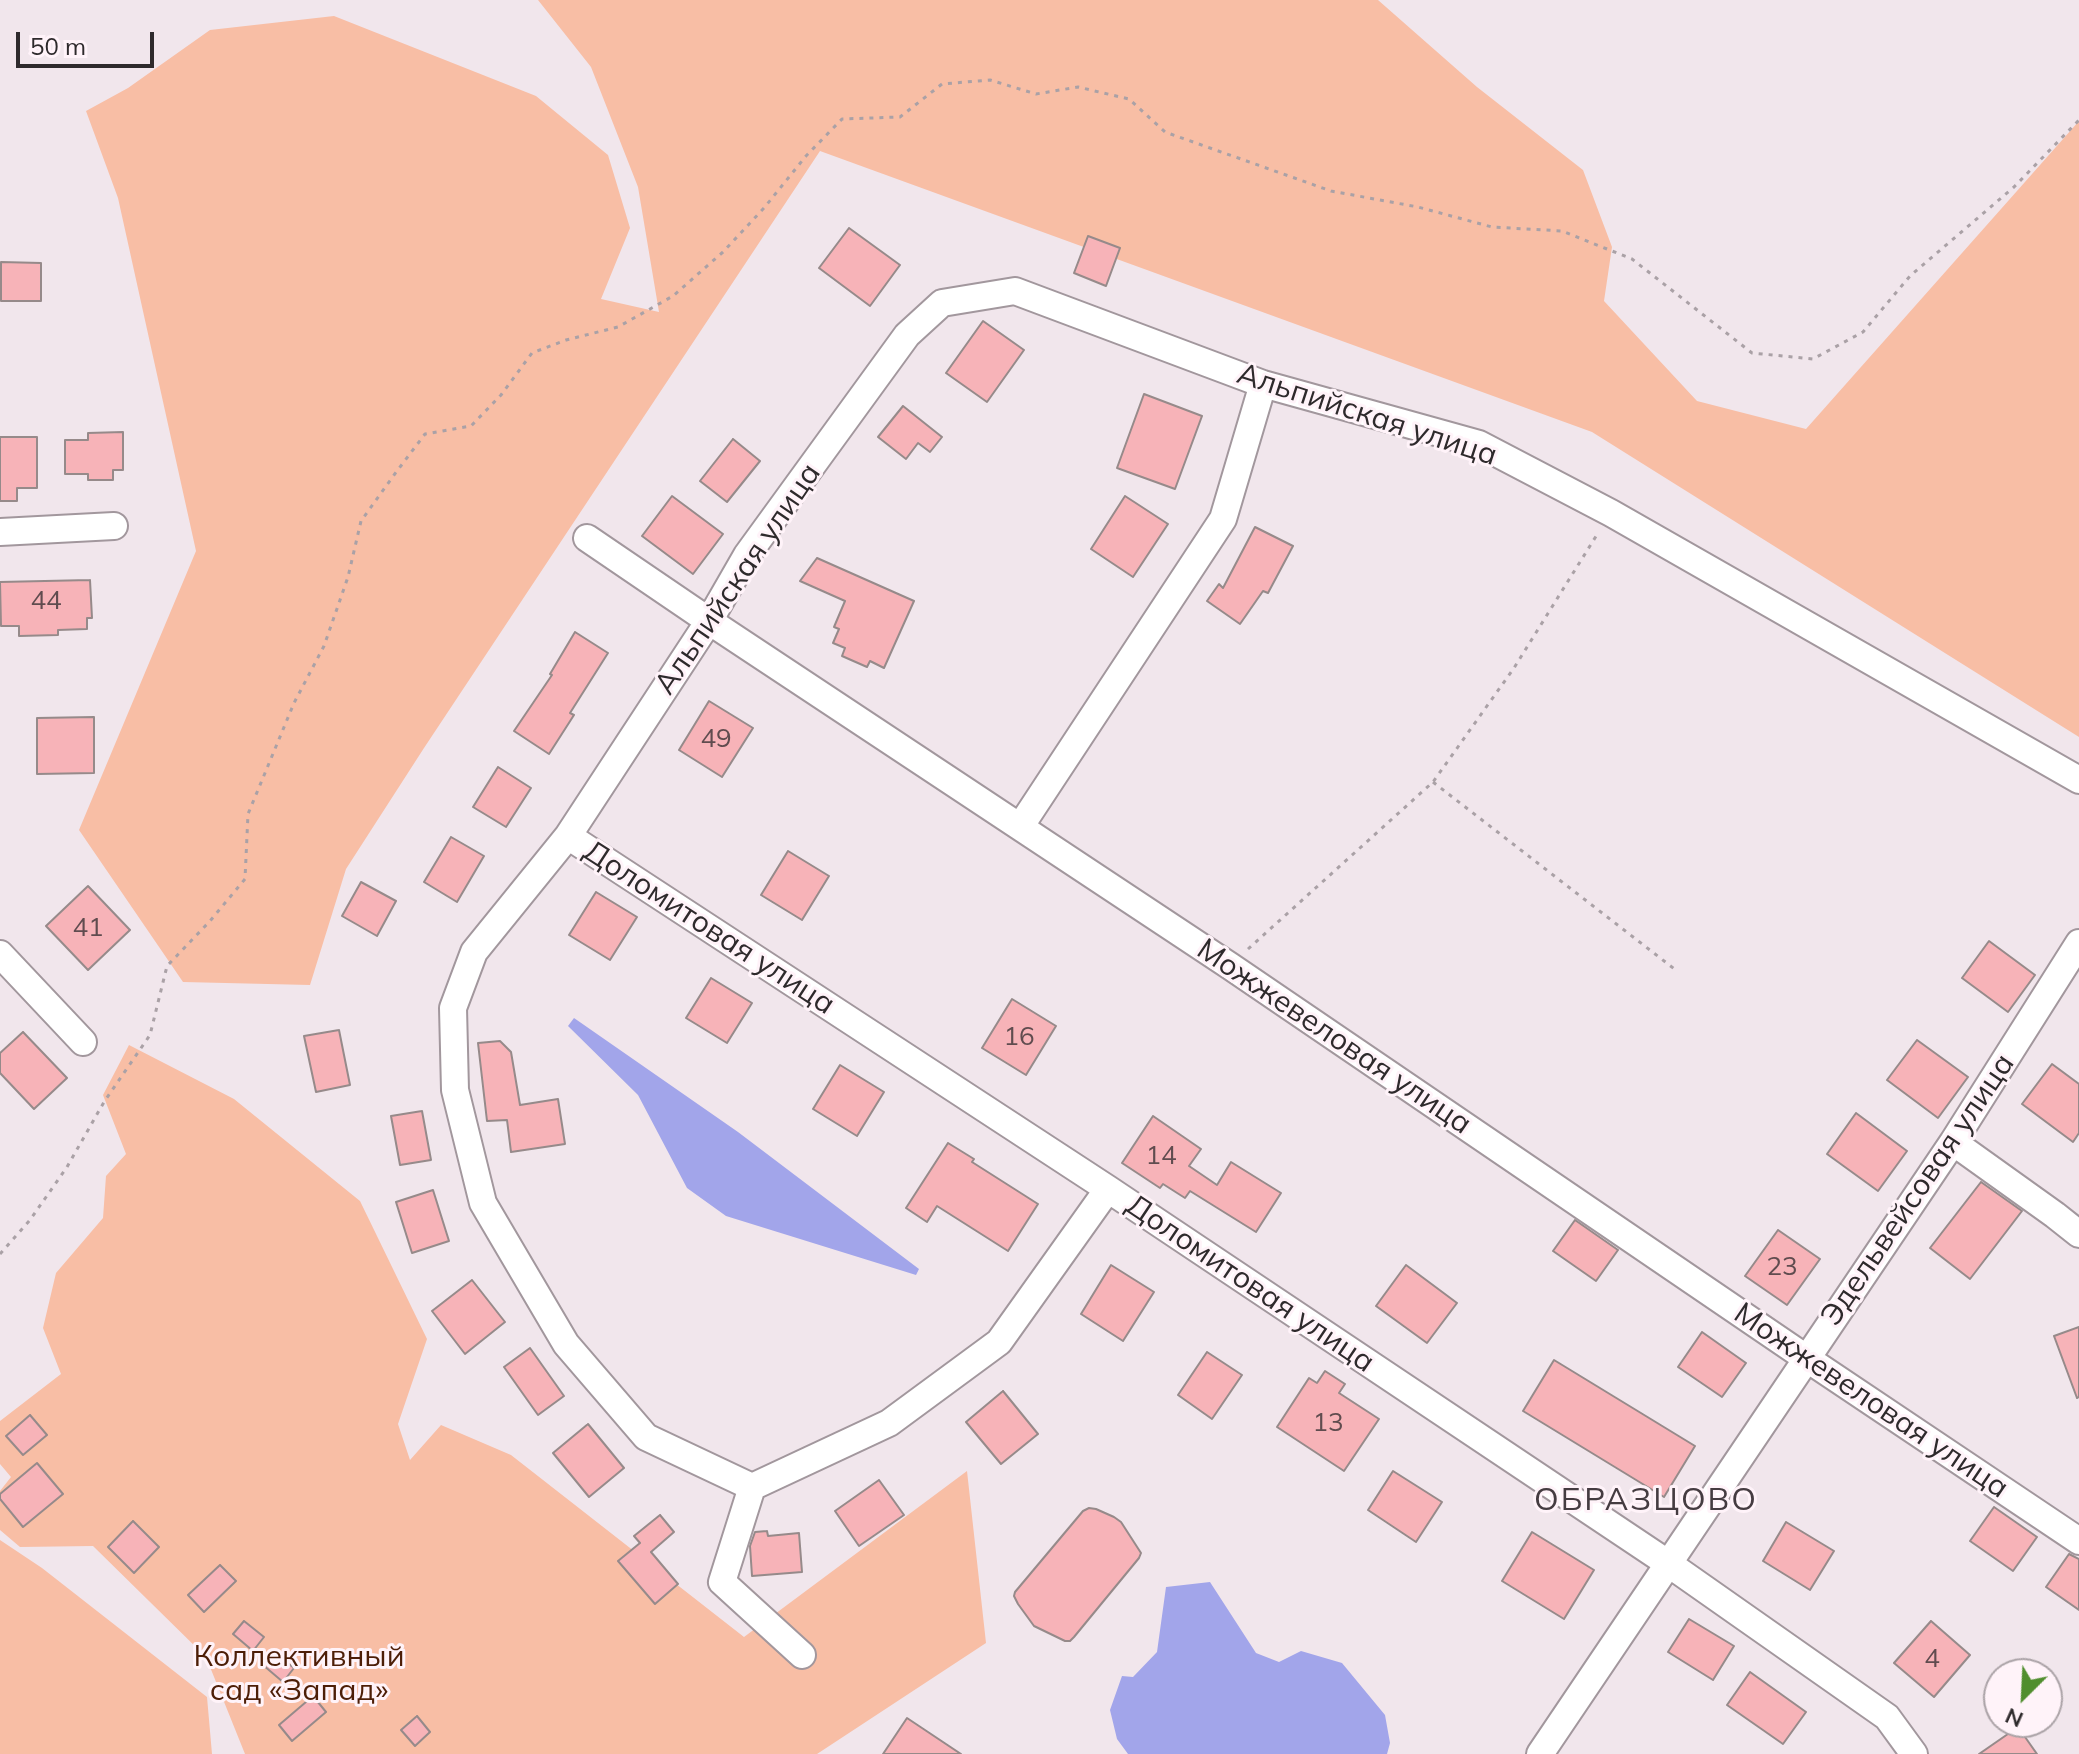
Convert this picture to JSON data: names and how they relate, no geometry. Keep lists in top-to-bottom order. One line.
{"streets":{"street":["Альпийская улица","Доломитовая улица","Можжевеловая улица","Эдельвейсовая улица"]},"crossings":[["Альпийская улица","Доломитовая улица"],["Альпийская улица","Можжевеловая улица"],["Доломитовая улица","Эдельвейсовая улица"],["Можжевеловая улица","Эдельвейсовая улица"]],"districts":["ОБРАЗЦОВО"],"parks":["Коллективный сад «Запад»"],"house_numbers":["44","49","41","16","14","23","13","4"],"scale_bar":"50 m","north":"bottom left"}
